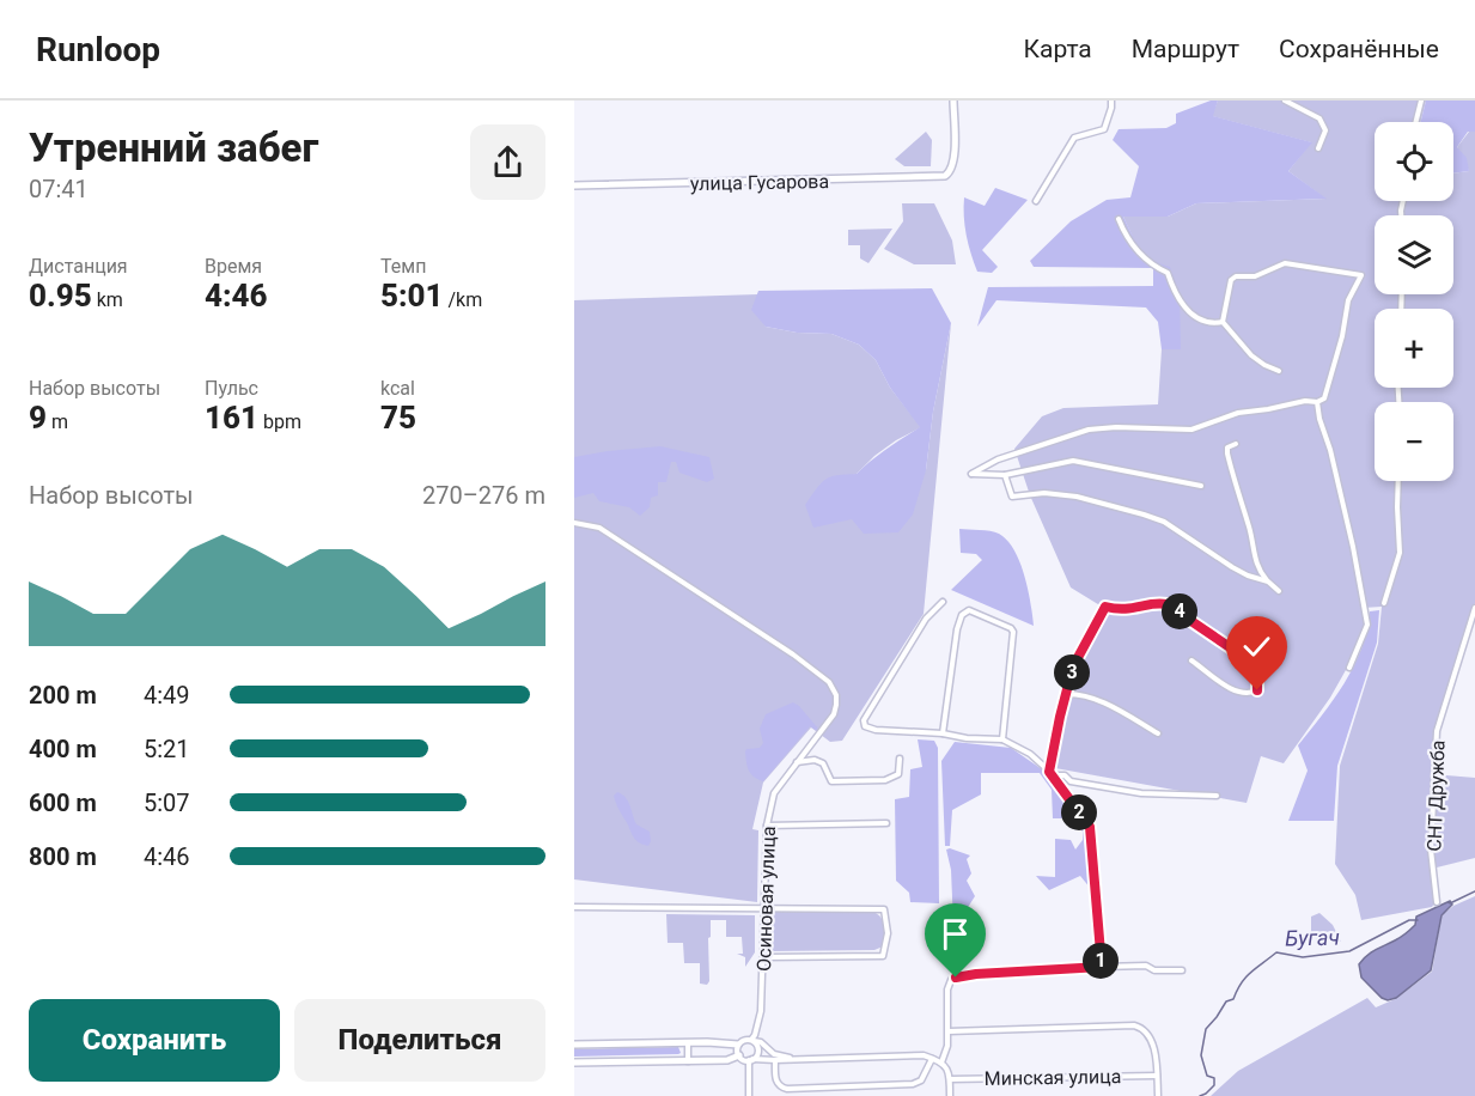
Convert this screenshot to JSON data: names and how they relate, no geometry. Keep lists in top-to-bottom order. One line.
{"streets":{"street":["улица Гусарова","СНТ Дружба","Осиновая улица","Минская улица"]},"water":["Бугач"],"page":{"header":"Runloop","nav":["Карта","Маршрут","Сохранённые"],"heading":["Утренний забег","07:41"],"map_buttons":["+","−"],"stats":[["Дистанция","0.95 km"],["Время","4:46"],["Темп","5:01 /km"],["Набор высоты","9 m"],["Пульс","161 bpm"],["kcal","75"]],"chart":["Набор высоты","270–276 m"],"pins":["4","3","2","1"],"list":[{"name":"200 m","note":"4:49"},{"name":"400 m","note":"5:21"},{"name":"600 m","note":"5:07"},{"name":"800 m","note":"4:46"}],"buttons":["Сохранить","Поделиться"]}}
